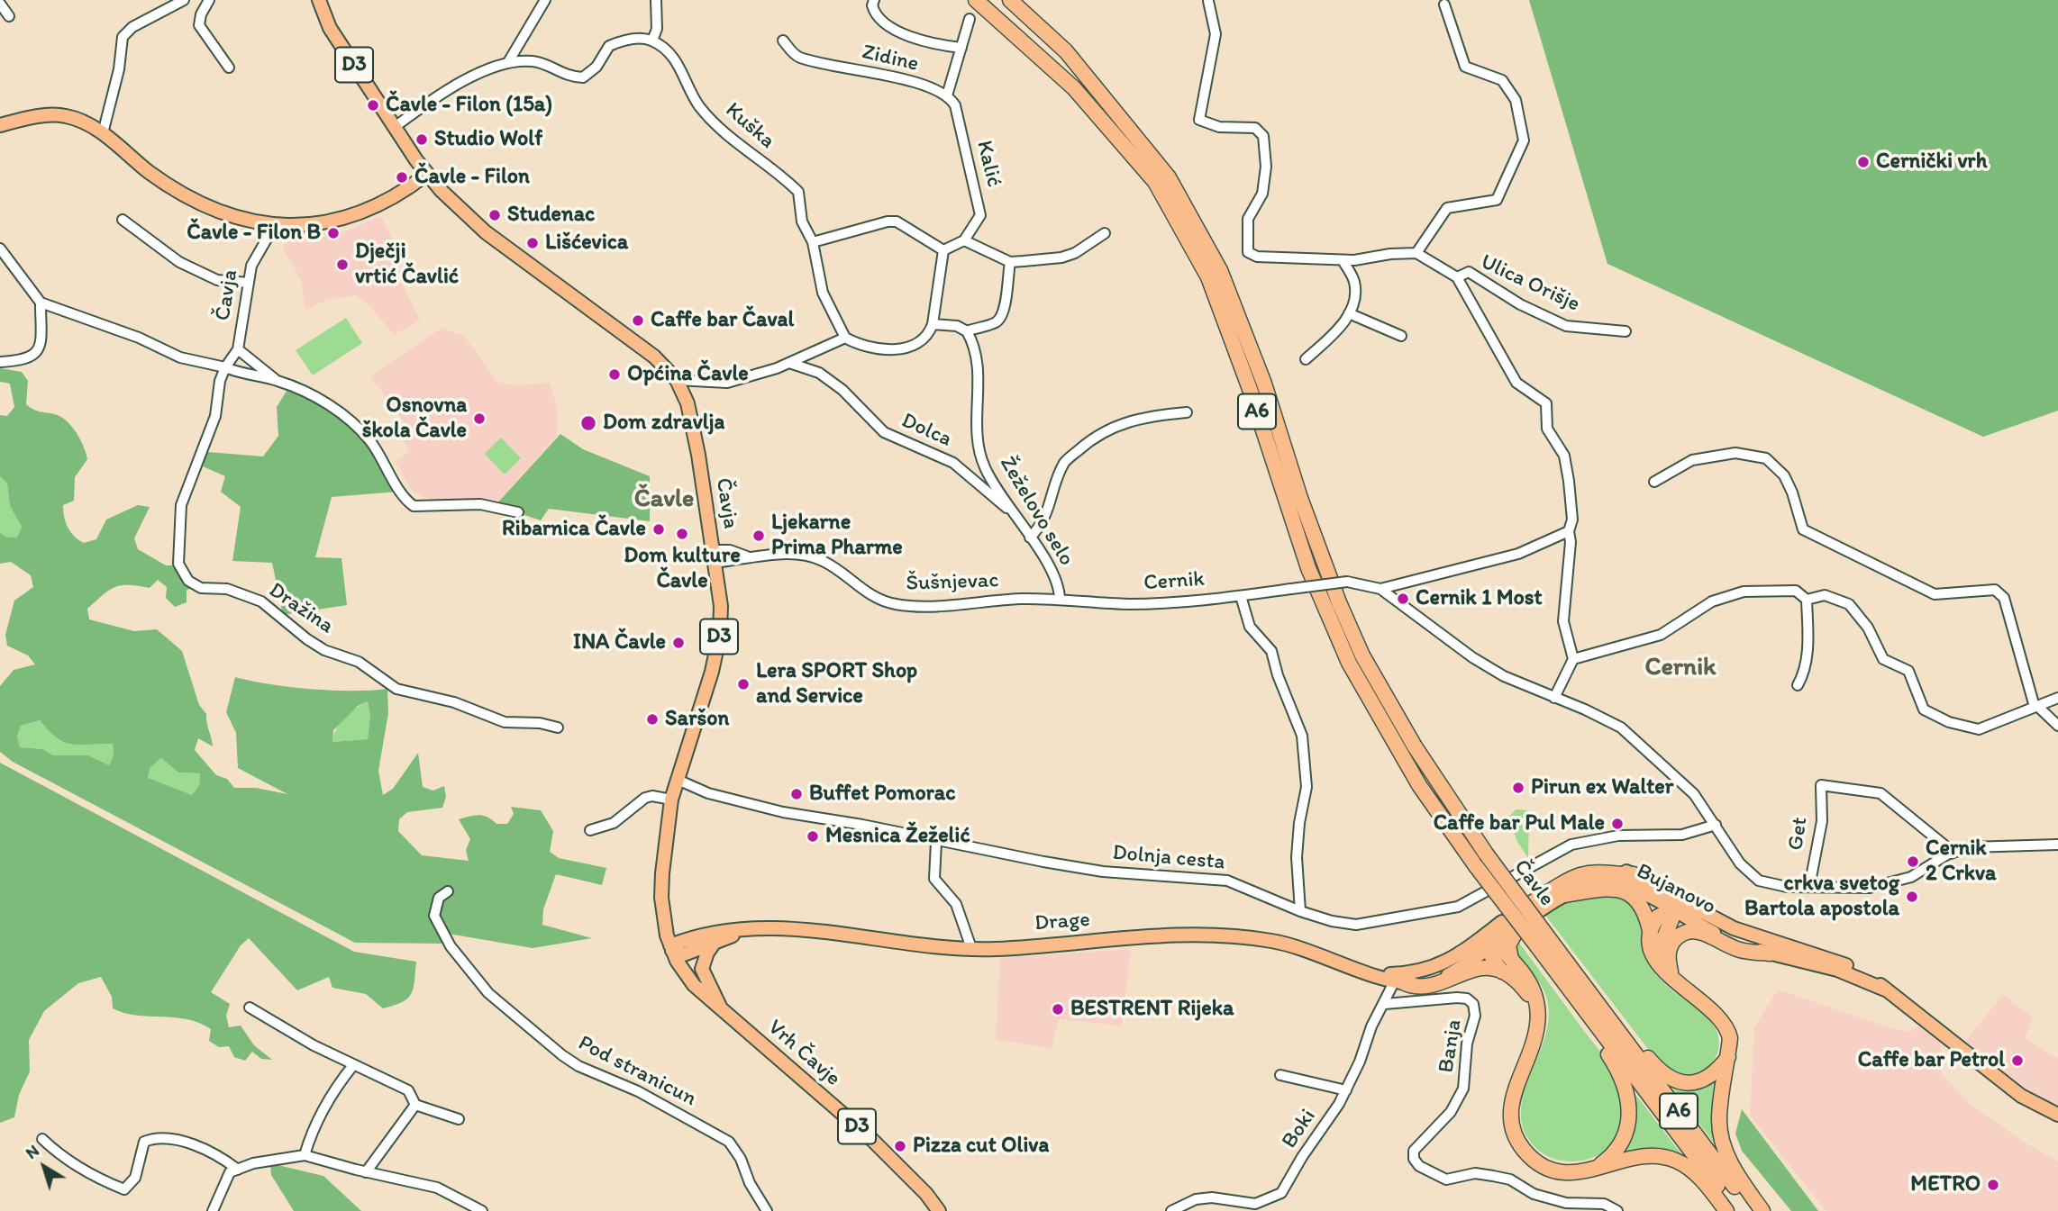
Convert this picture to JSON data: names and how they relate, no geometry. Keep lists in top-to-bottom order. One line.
{"streets":{"highway":["A6","Čavle"],"main road":["D3","Čavja","Bujanovo","Drage","Vrh Čavje"],"street":["Zidine","Kuška","Kalić","Ulica Orišje","Dolca","Žeželovo selo","Cernik","Šušnjevac","Dražina","Get","Dolnja cesta","Banja","Pod stranicun","Boki"]},"crossings":[["Zidine","Kalić"],["D3","Čavja"],["Čavja","Šušnjevac"],["Čavja","Dražina"],["Čavja","Dolnja cesta"],["Čavja","Drage"],["Čavja","Vrh Čavje"],["A6","Čavle"],["Dolca","Žeželovo selo"],["Žeželovo selo","Cernik"],["Žeželovo selo","Šušnjevac"],["Cernik","Šušnjevac"],["Bujanovo","Drage"],["Drage","Vrh Čavje"],["Drage","Boki"],["Banja","Boki"]],"districts":["Čavle","Cernik"],"places":["Čavle - Filon (15a)","Studio Wolf","Cernički vrh","Čavle - Filon","Studenac","Čavle - Filon B","Lišćevica","Dječji vrtić Čavlić","Caffe bar Čaval","Općina Čavle","Osnovna škola Čavle","Dom zdravlja","Ribarnica Čavle","Dom kulture Čavle","Ljekarne Prima Pharme","Cernik 1 Most","INA Čavle","Lera SPORT Shop and Service","Saršon","Pirun ex Walter","Buffet Pomorac","Caffe bar Pul Male","Mesnica Žeželić","Cernik 2 Crkva","crkva svetog Bartola apostola","BESTRENT Rijeka","Caffe bar Petrol","Pizza cut Oliva","METRO"],"north":"top left"}
